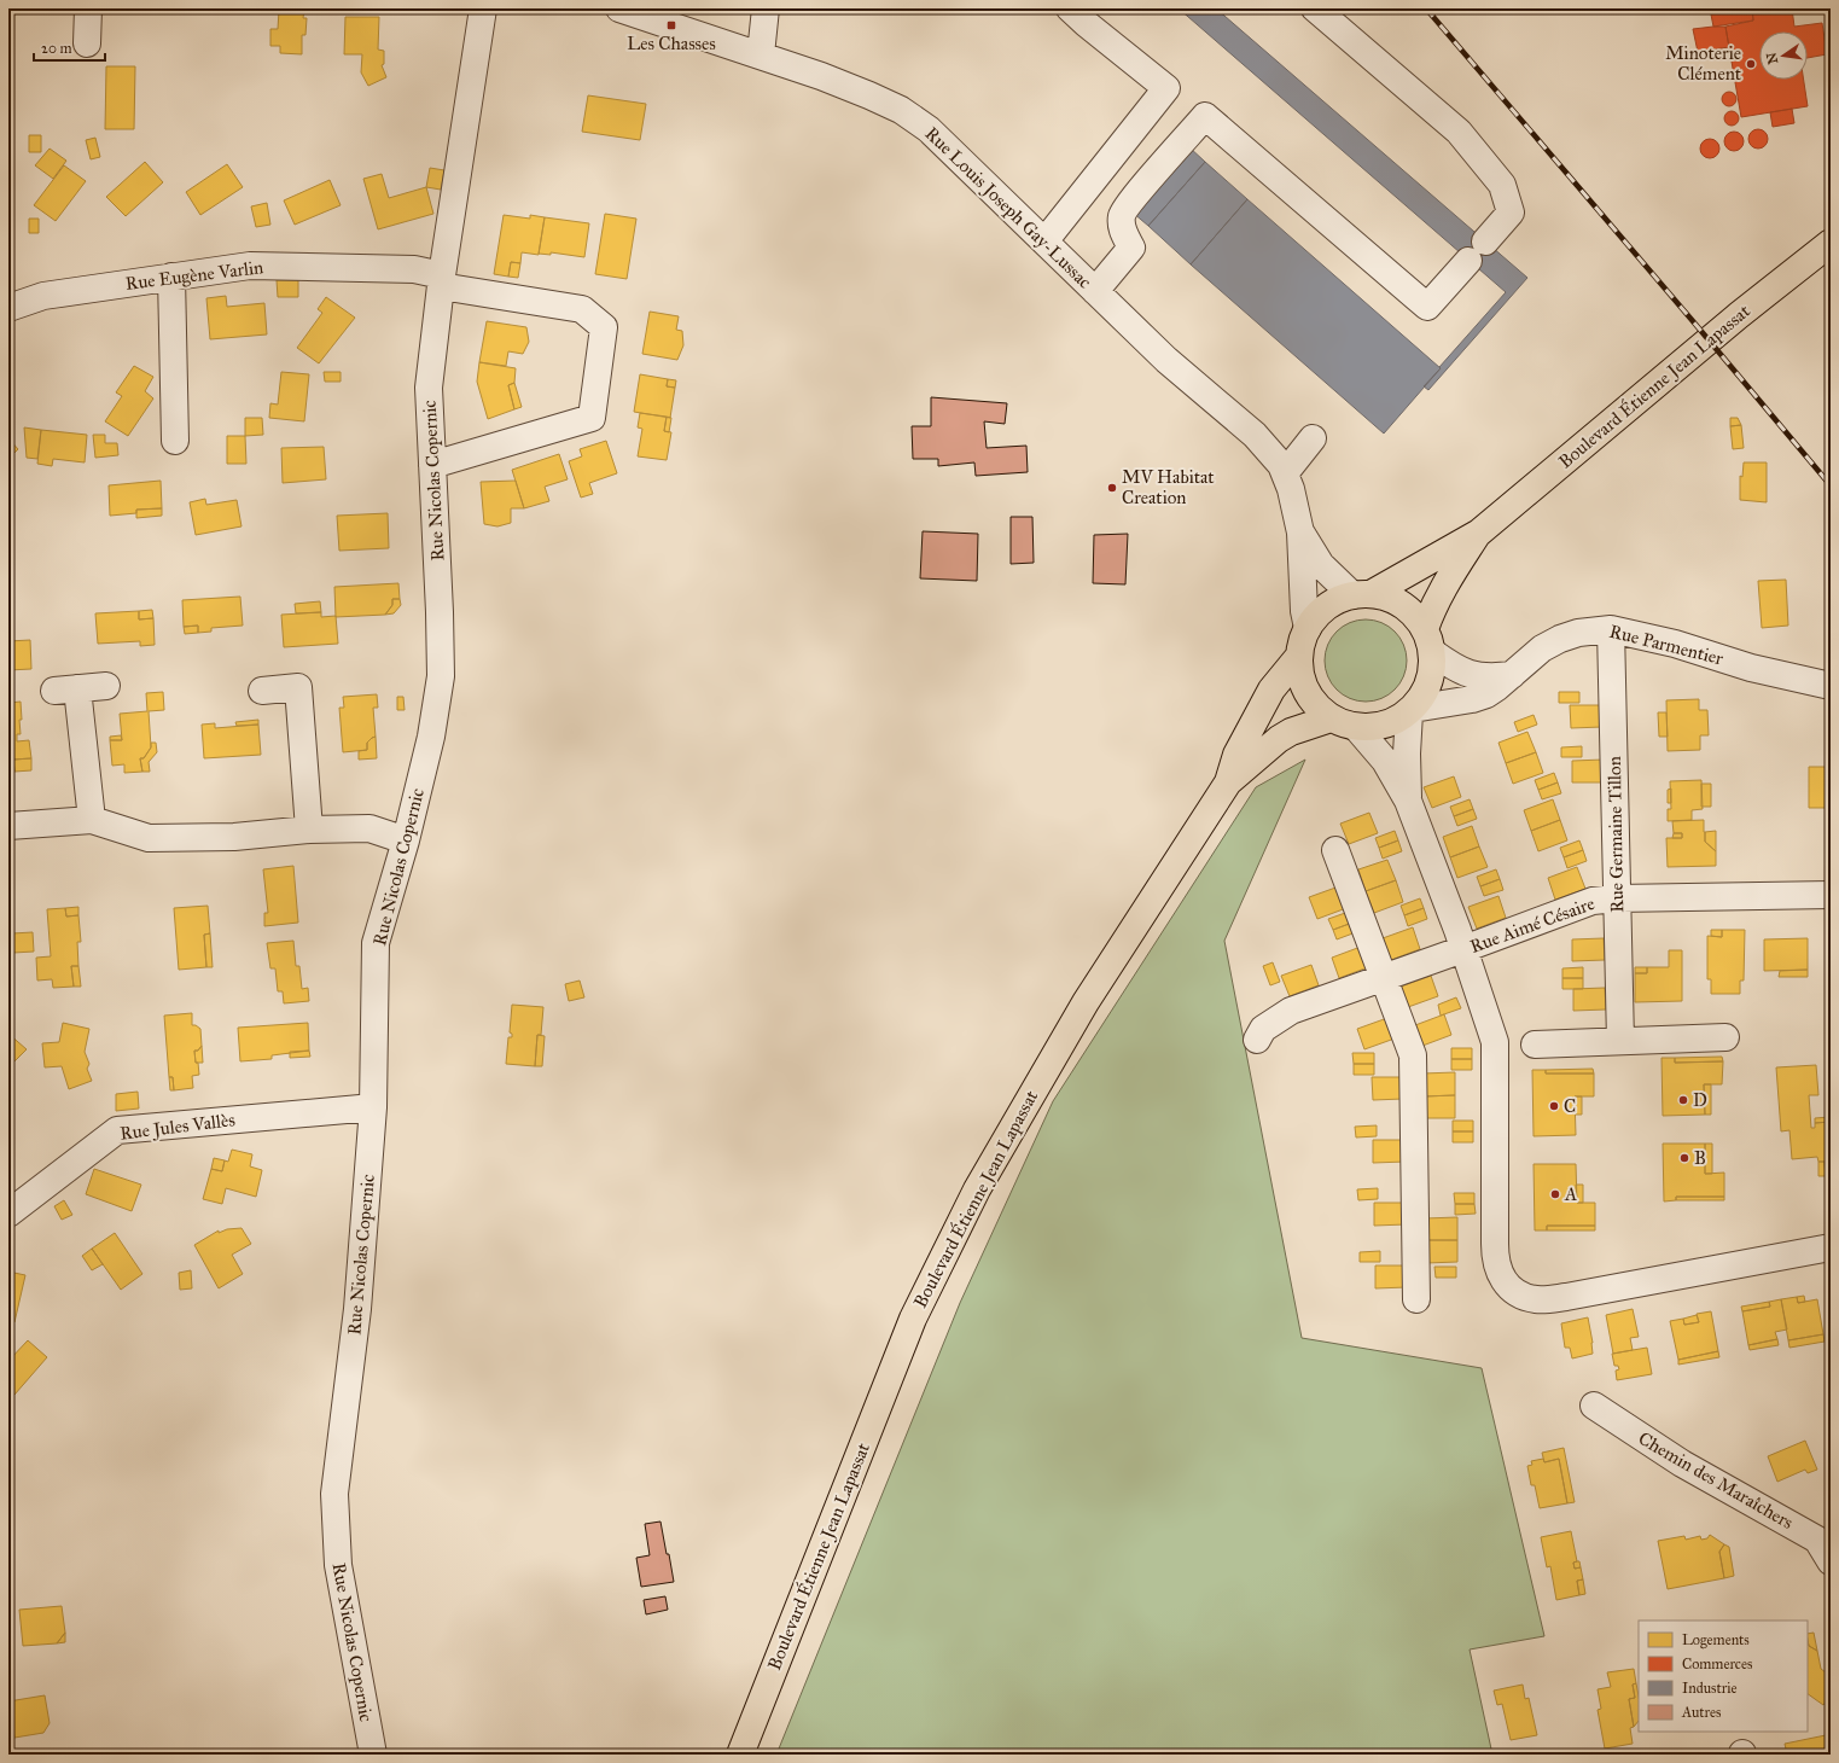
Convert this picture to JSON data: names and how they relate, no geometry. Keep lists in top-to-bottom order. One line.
{"streets":{"main road":["Boulevard Étienne Jean Lapassat"],"street":["Rue Louis Joseph Gay-Lussac","Rue Eugène Varlin","Rue Nicolas Copernic","Rue Parmentier","Rue Germaine Tillon","Rue Aimé Césaire","Rue Jules Vallès","Chemin des Maraîchers"]},"crossings":[["Rue Louis Joseph Gay-Lussac","Boulevard Étienne Jean Lapassat"],["Rue Louis Joseph Gay-Lussac","Rue Parmentier"],["Rue Eugène Varlin","Rue Nicolas Copernic"],["Boulevard Étienne Jean Lapassat","Rue Parmentier"],["Rue Nicolas Copernic","Rue Jules Vallès"],["Rue Parmentier","Rue Germaine Tillon"],["Rue Germaine Tillon","Rue Aimé Césaire"]],"places":{"transit":["Les Chasses"],"other":["Minoterie Clément","MV Habitat Creation","D","C","B","A"]},"legend":["Logements","Commerces","Industrie","Autres"],"scale_bar":"20 m","north":"left"}
